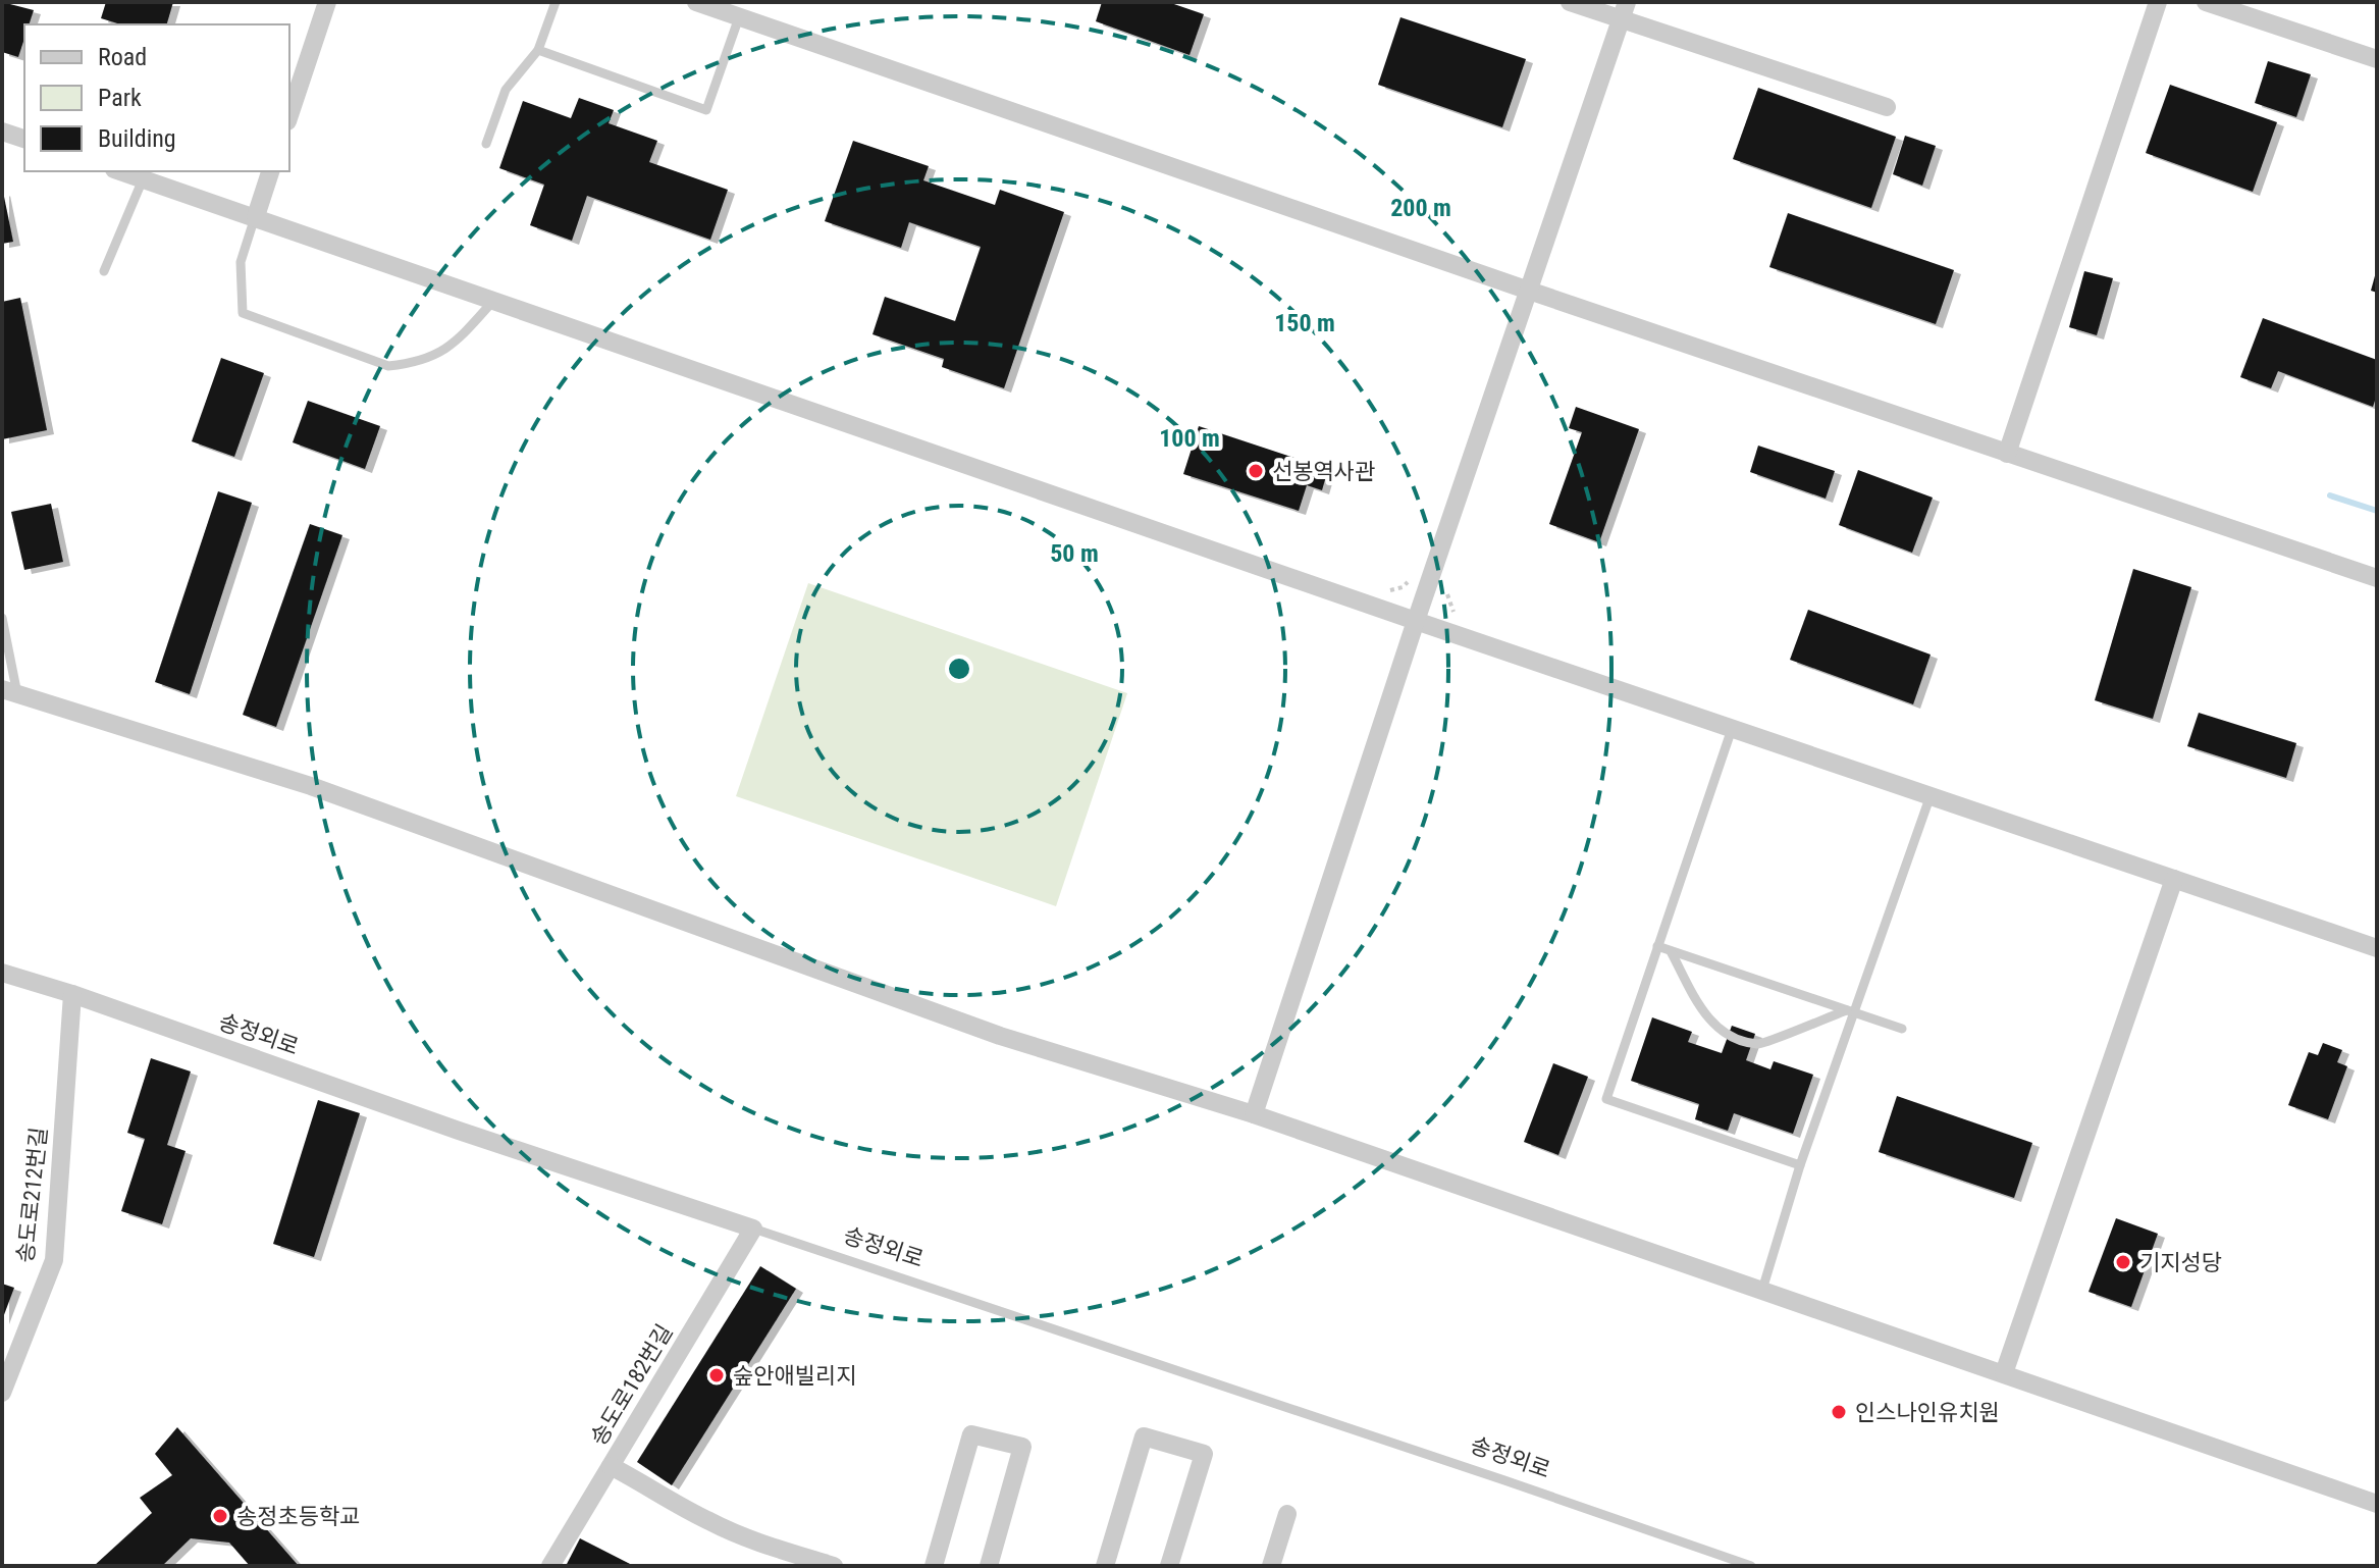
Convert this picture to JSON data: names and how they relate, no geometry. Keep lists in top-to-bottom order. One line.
{"streets":{"street":["송정외로","송도로212번길","송도로182번길"]},"crossings":[["송정외로","송도로212번길"],["송정외로","송도로182번길"]],"places":["선봉역사관","기지성당","숲안애빌리지","인스나인유치원","송정초등학교"],"legend":["Road","Park","Building"],"rings":["200 m","150 m","100 m","50 m"]}
